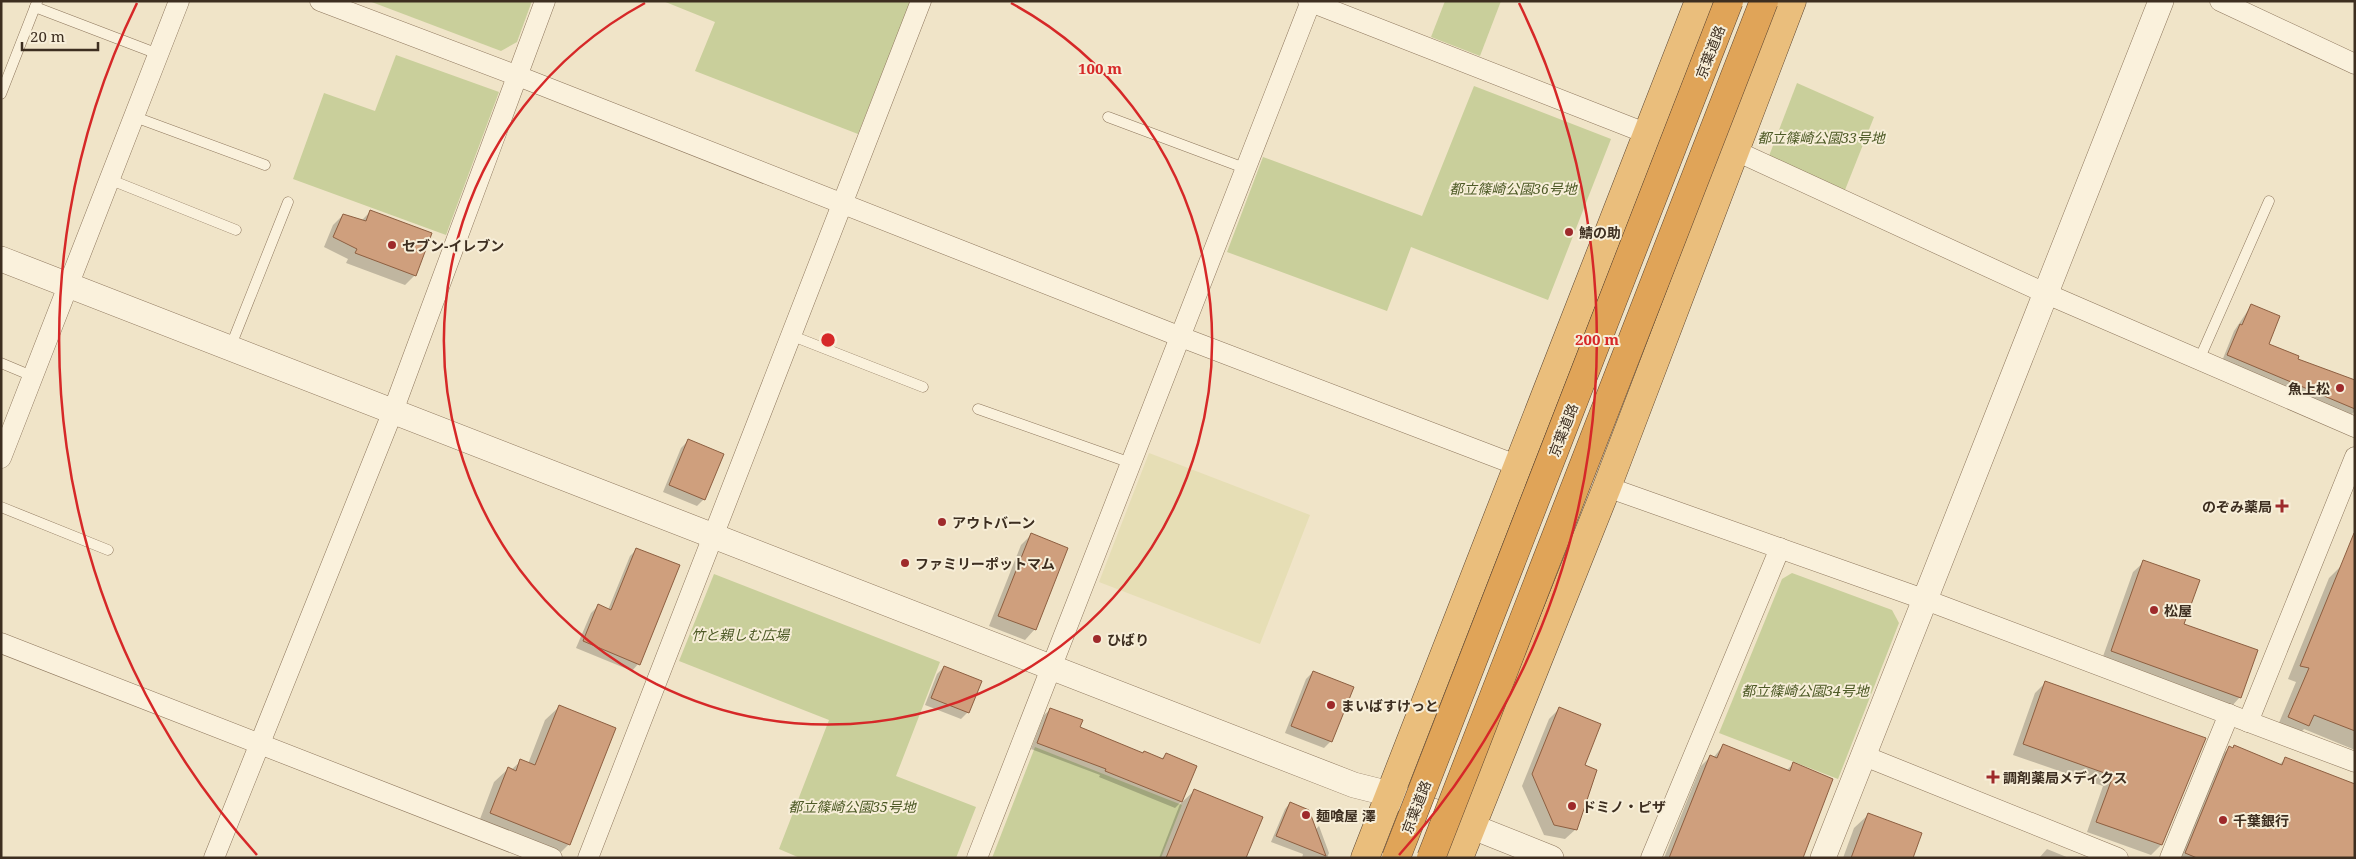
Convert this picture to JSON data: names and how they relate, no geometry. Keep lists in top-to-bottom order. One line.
{"streets":{"highway":["京葉道路"]},"parks":["都立篠崎公園33号地","都立篠崎公園36号地","竹と親しむ広場","都立篠崎公園34号地","都立篠崎公園35号地"],"places":{"other":["鯖の助","セブン-イレブン","魚上松","アウトバーン","ファミリーポットマム","松屋","ひばり","まいばすけっと","ドミノ・ピザ","麺喰屋 澤","千葉銀行"],"health":["のぞみ薬局","調剤薬局メディクス"]},"scale_bar":"20 m","rings":["100 m","200 m"]}
